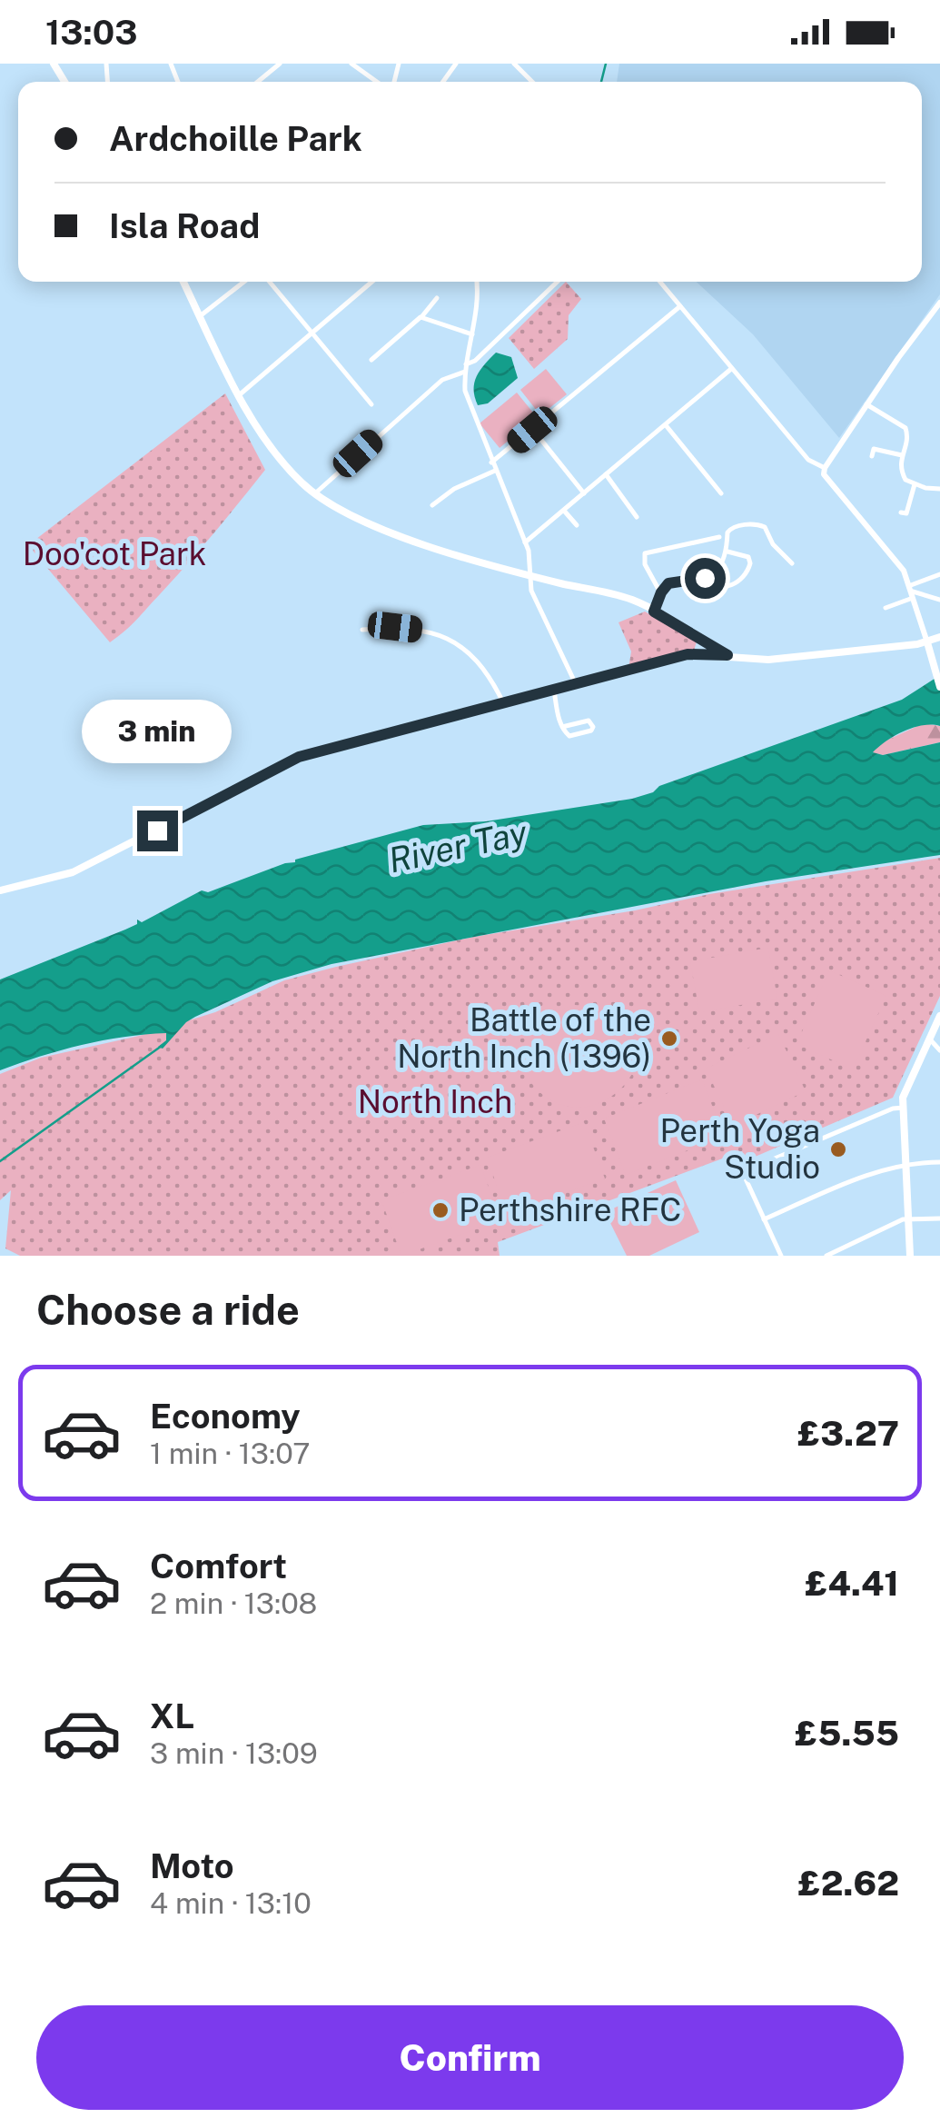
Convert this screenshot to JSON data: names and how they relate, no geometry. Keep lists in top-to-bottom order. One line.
{"water":["River Tay"],"parks":["Doo'cot Park","North Inch"],"places":["Battle of the North Inch (1396)","Perth Yoga Studio","Perthshire RFC"],"page":{"status":"13:03","banner":["Ardchoille Park","Isla Road"],"bubble":"3 min","heading":"Choose a ride","list":[{"name":"Economy","note":"1 min · 13:07","value":"£3.27"},{"name":"Comfort","note":"2 min · 13:08","value":"£4.41"},{"name":"XL","note":"3 min · 13:09","value":"£5.55"},{"name":"Moto","note":"4 min · 13:10","value":"£2.62"}],"buttons":"Confirm"}}
